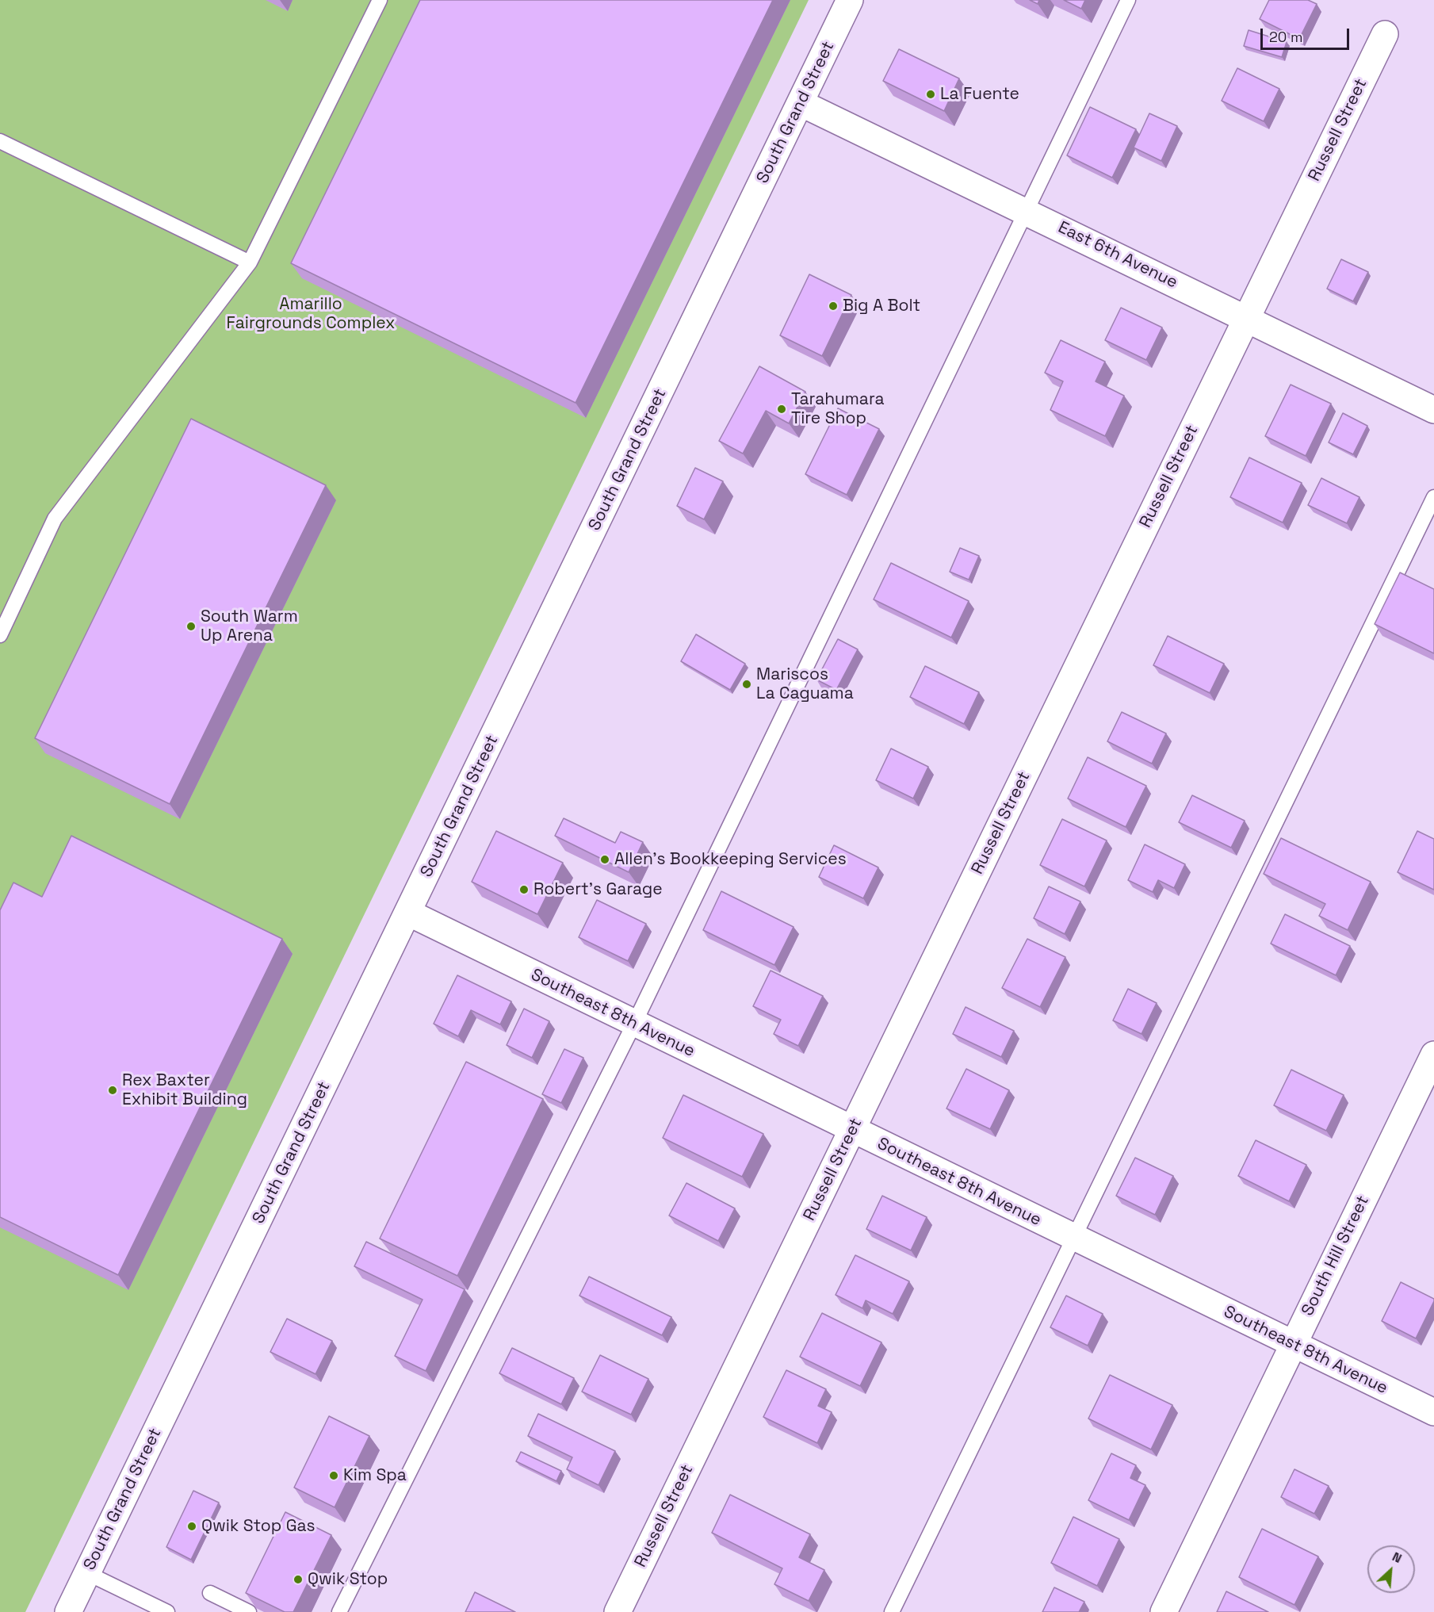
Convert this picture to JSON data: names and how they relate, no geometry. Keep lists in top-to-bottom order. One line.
{"streets":{"street":["South Grand Street","Russell Street","East 6th Avenue","Southeast 8th Avenue","South Hill Street"]},"crossings":[["South Grand Street","East 6th Avenue"],["South Grand Street","Southeast 8th Avenue"],["Russell Street","East 6th Avenue"],["Russell Street","Southeast 8th Avenue"],["Southeast 8th Avenue","South Hill Street"]],"parks":["Amarillo Fairgrounds Complex"],"places":["La Fuente","Big A Bolt","Tarahumara Tire Shop","South Warm Up Arena","Mariscos La Caguama","Allen's Bookkeeping Services","Robert's Garage","Rex Baxter Exhibit Building","Kim Spa","Qwik Stop Gas","Qwik Stop"],"scale_bar":"20 m","north":"top right"}
